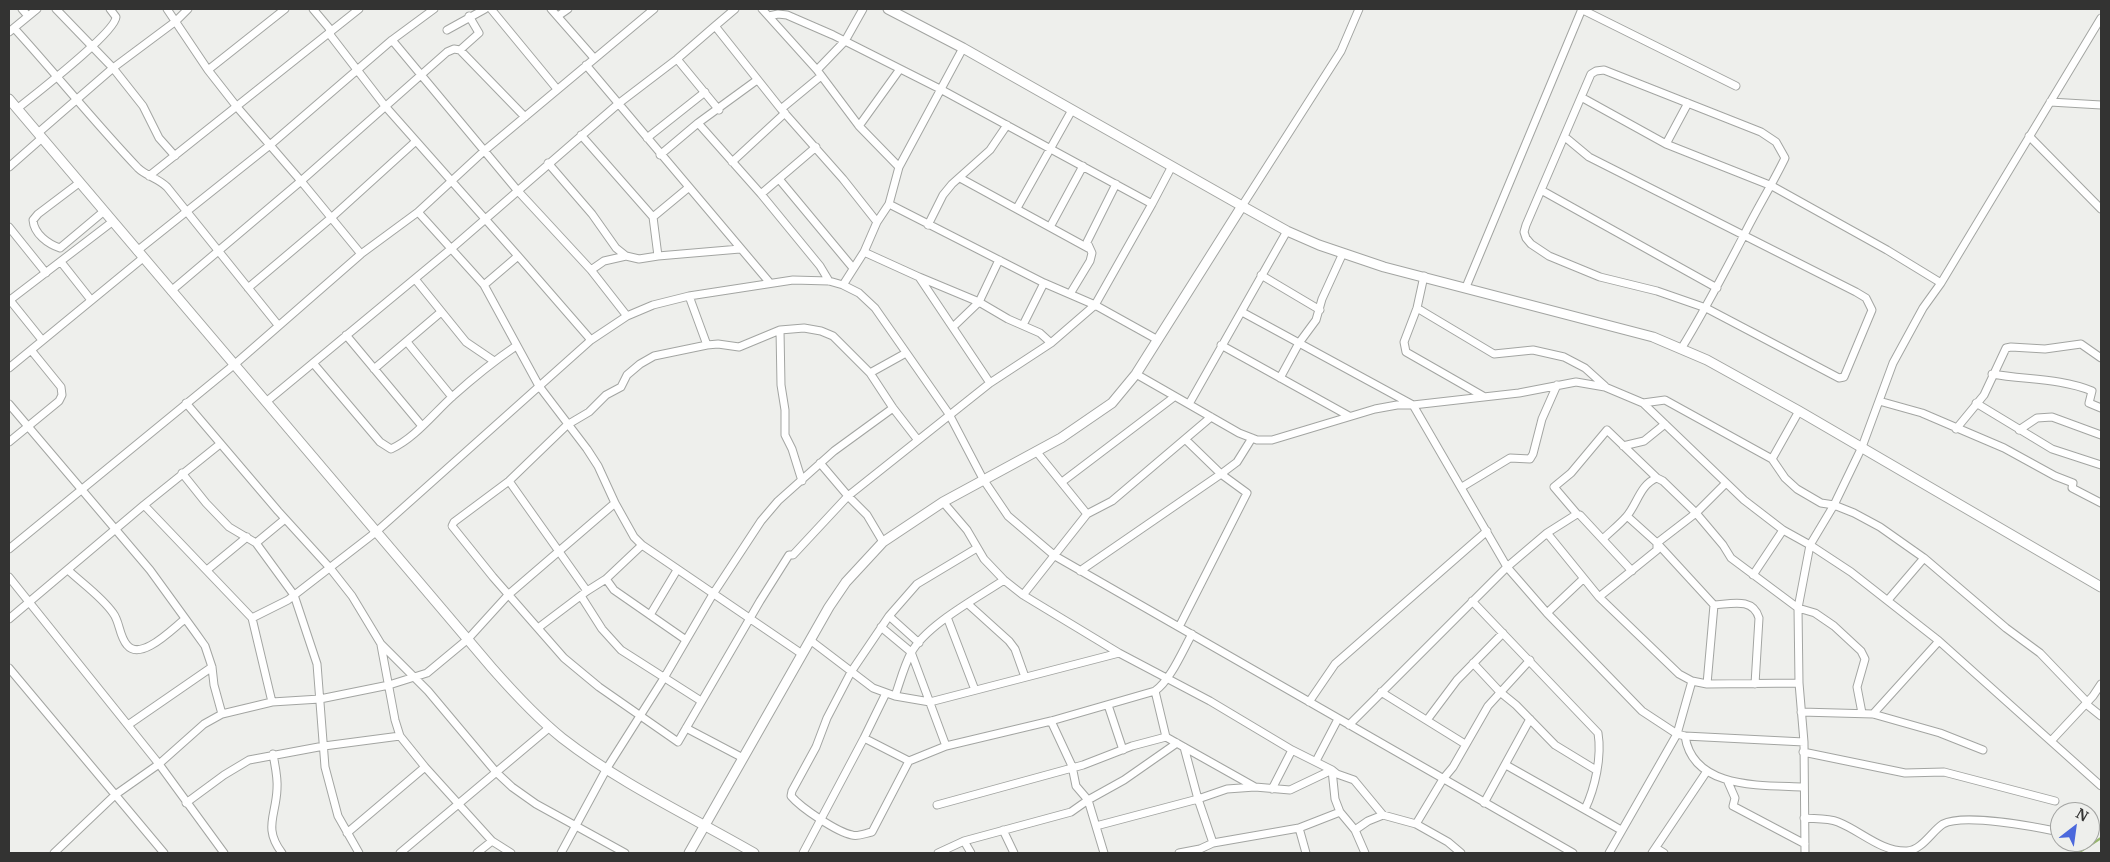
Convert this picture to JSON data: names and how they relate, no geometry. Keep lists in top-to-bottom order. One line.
{"north":"top right"}
